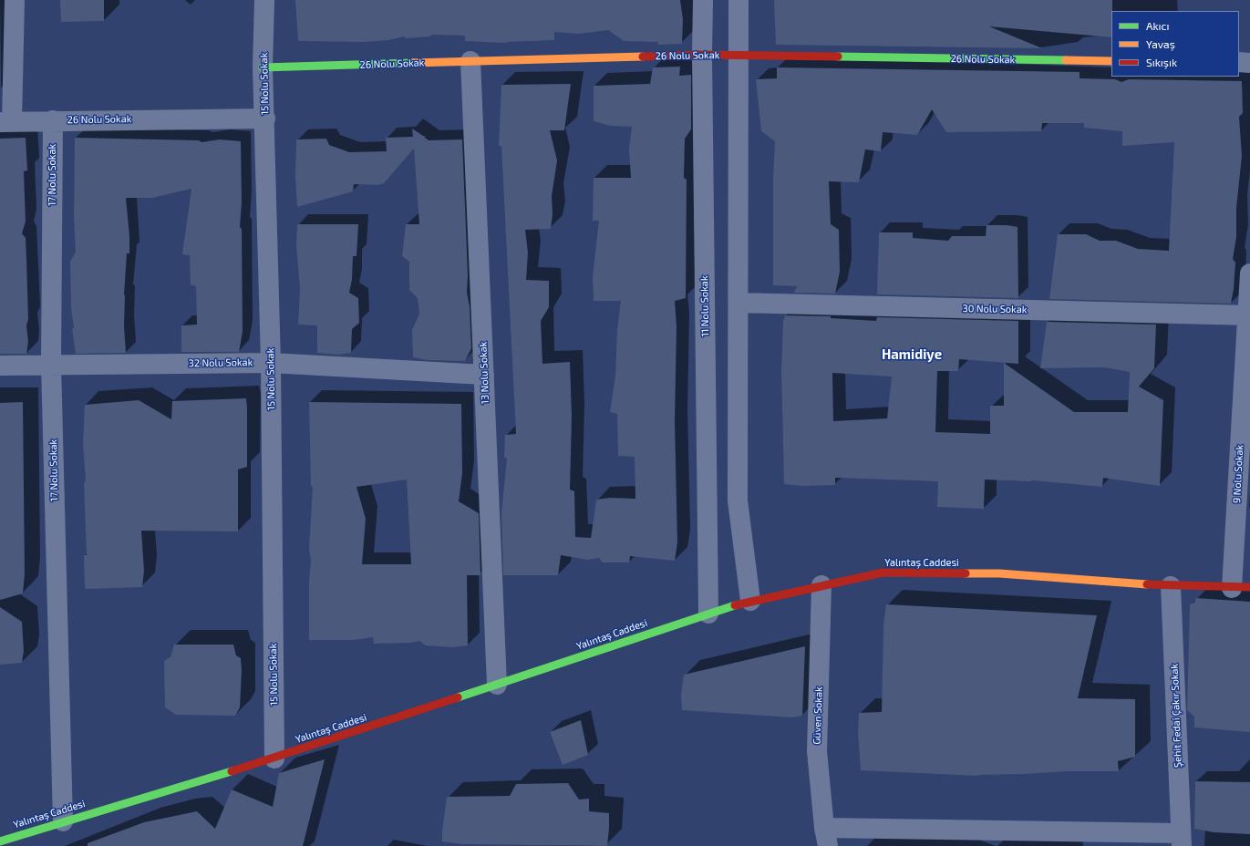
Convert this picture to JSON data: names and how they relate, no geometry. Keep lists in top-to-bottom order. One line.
{"streets":{"main road":["26 Nolu Sokak","Yalıntaş Caddesi"],"street":["15 Nolu Sokak","17 Nolu Sokak","11 Nolu Sokak","30 Nolu Sokak","32 Nolu Sokak","13 Nolu Sokak","9 Nolu Sokak","Güven Sokak","Şehit Fedai Çakır Sokak"]},"crossings":[["26 Nolu Sokak","15 Nolu Sokak"],["26 Nolu Sokak","17 Nolu Sokak"],["26 Nolu Sokak","11 Nolu Sokak"],["26 Nolu Sokak","13 Nolu Sokak"],["15 Nolu Sokak","32 Nolu Sokak"],["15 Nolu Sokak","Yalıntaş Caddesi"],["17 Nolu Sokak","32 Nolu Sokak"],["17 Nolu Sokak","Yalıntaş Caddesi"],["11 Nolu Sokak","Yalıntaş Caddesi"],["30 Nolu Sokak","9 Nolu Sokak"],["32 Nolu Sokak","13 Nolu Sokak"],["13 Nolu Sokak","Yalıntaş Caddesi"],["9 Nolu Sokak","Yalıntaş Caddesi"],["Yalıntaş Caddesi","Güven Sokak"],["Yalıntaş Caddesi","Şehit Fedai Çakır Sokak"]],"districts":["Hamidiye"],"legend":["Akıcı","Yavaş","Sıkışık"]}
